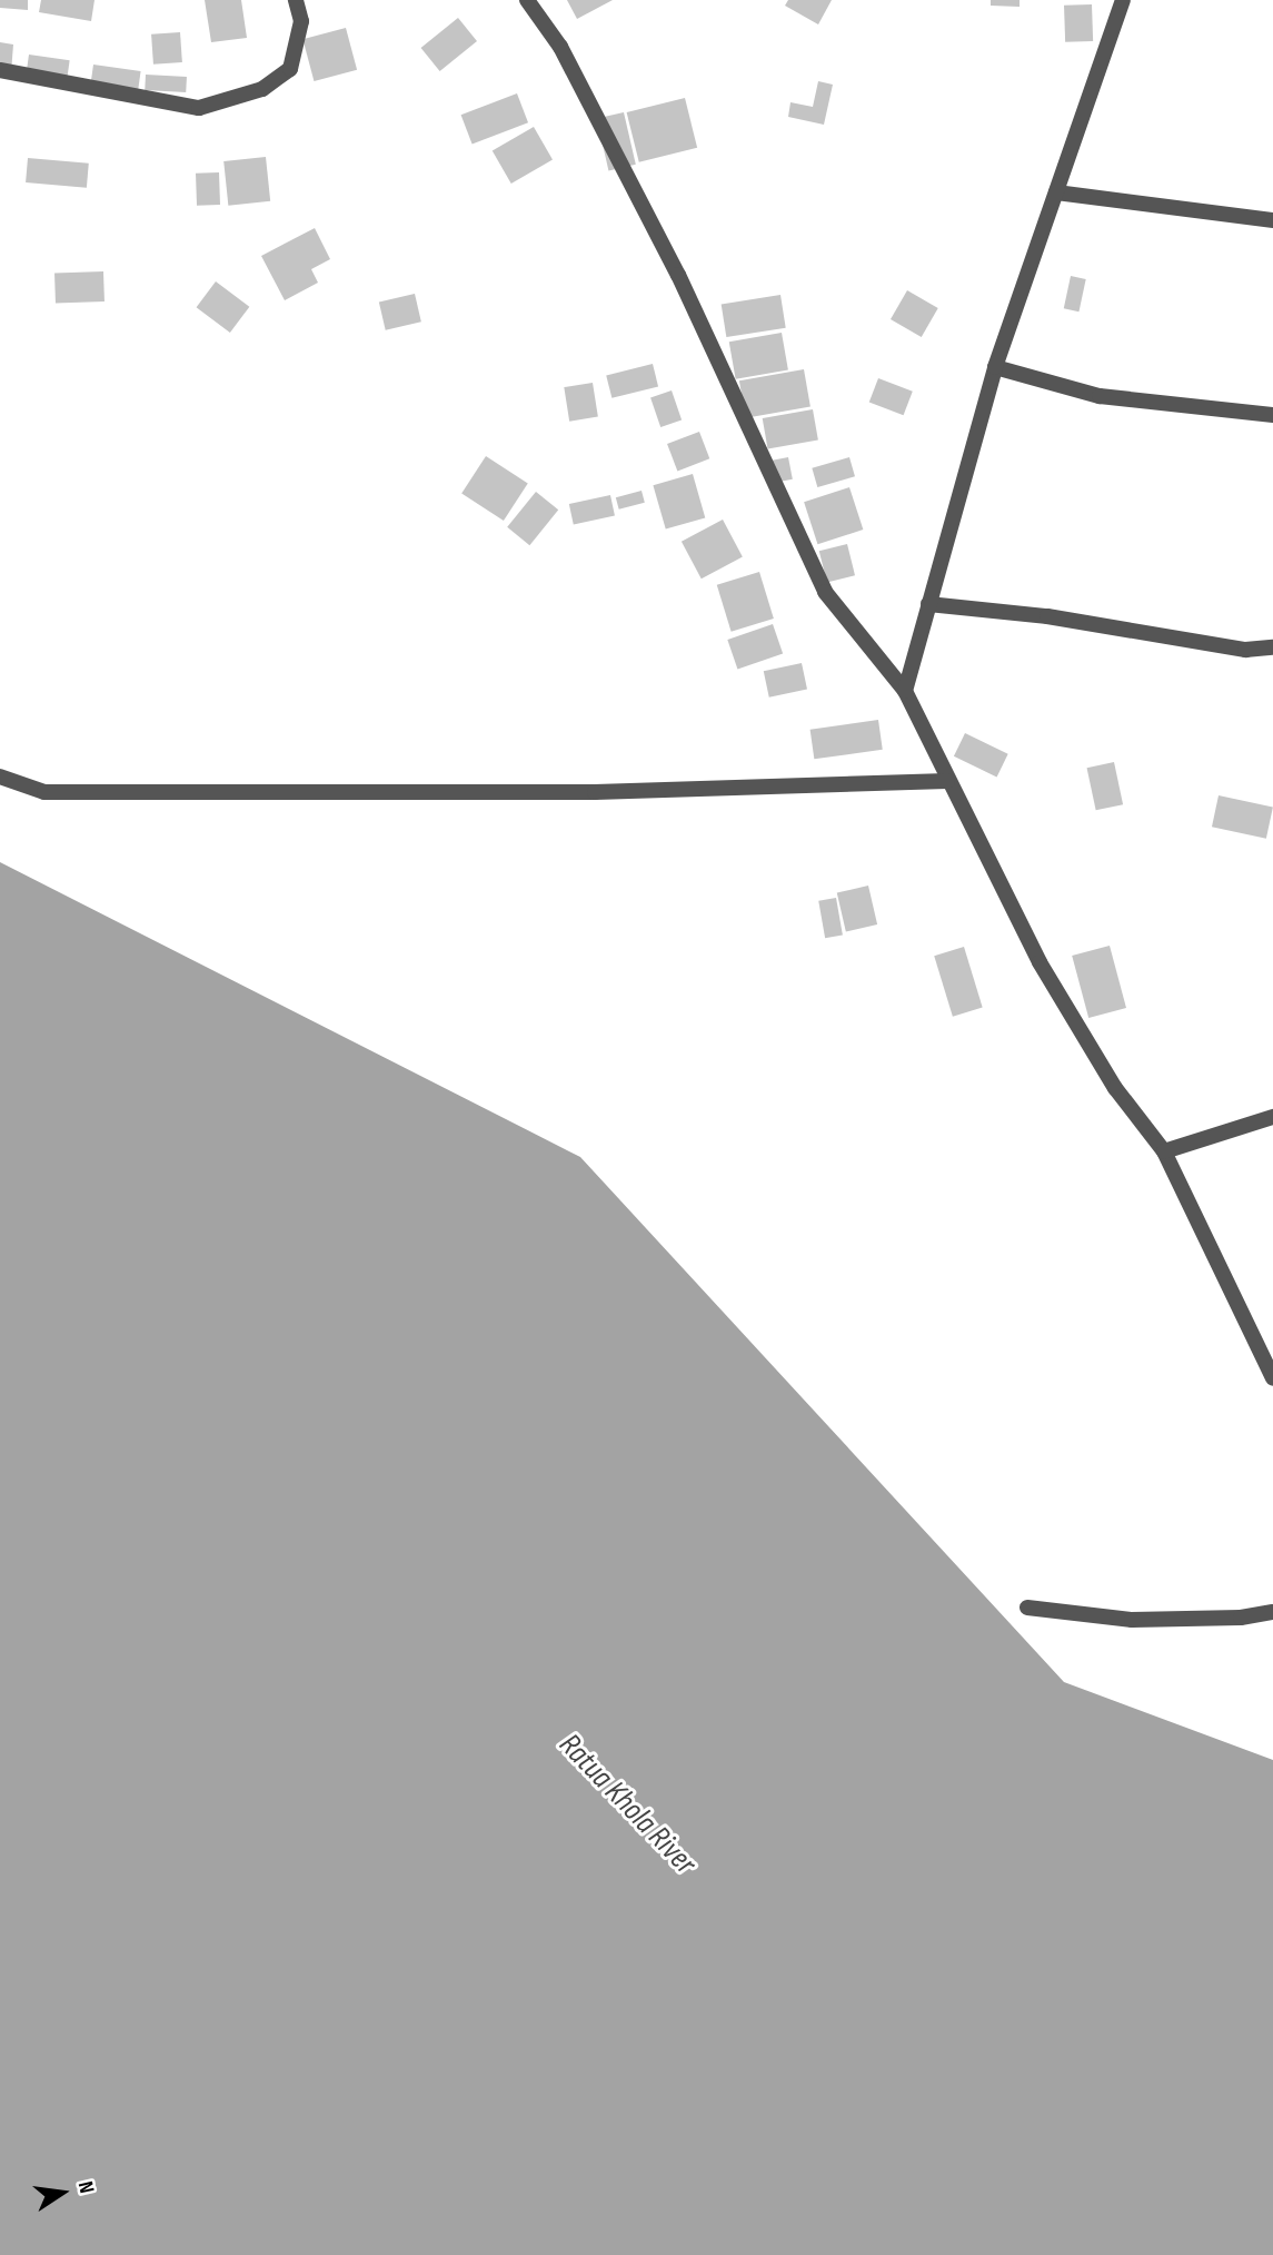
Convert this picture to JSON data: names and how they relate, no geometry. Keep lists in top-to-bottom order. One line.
{"water":["Ratua Khola River"],"north":"right"}
